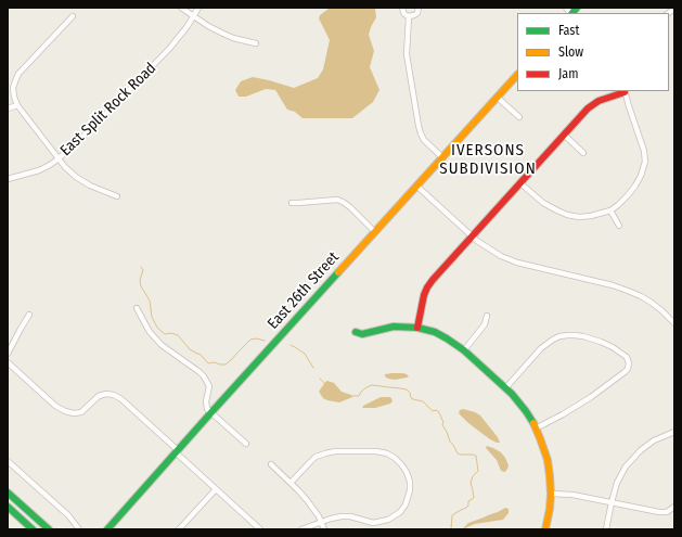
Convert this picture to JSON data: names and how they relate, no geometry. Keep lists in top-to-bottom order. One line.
{"streets":{"main road":["East 26th Street"],"street":["East Split Rock Road"]},"districts":["IVERSONS SUBDIVISION"],"legend":["Fast","Slow","Jam"]}
